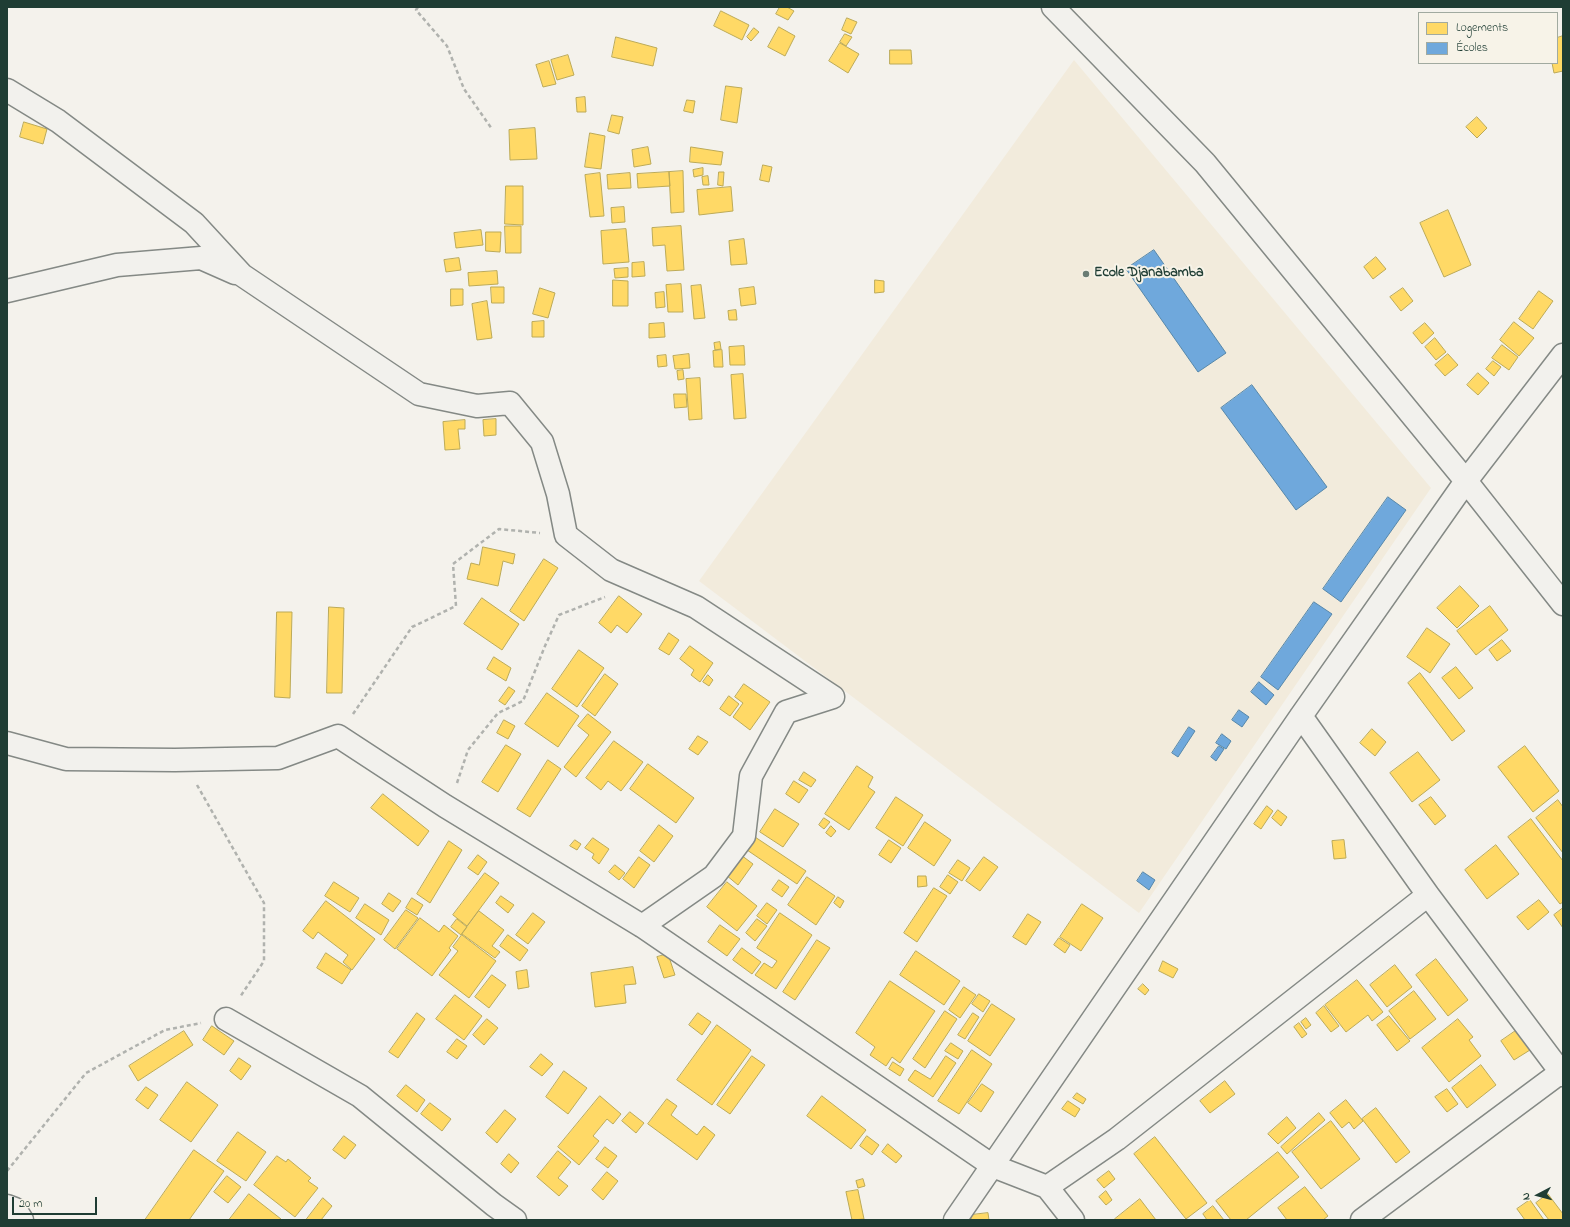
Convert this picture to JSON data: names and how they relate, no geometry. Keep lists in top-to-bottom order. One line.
{"places":["Ecole Djanabamba"],"legend":["Logements","Écoles"],"scale_bar":"20 m","north":"left"}
